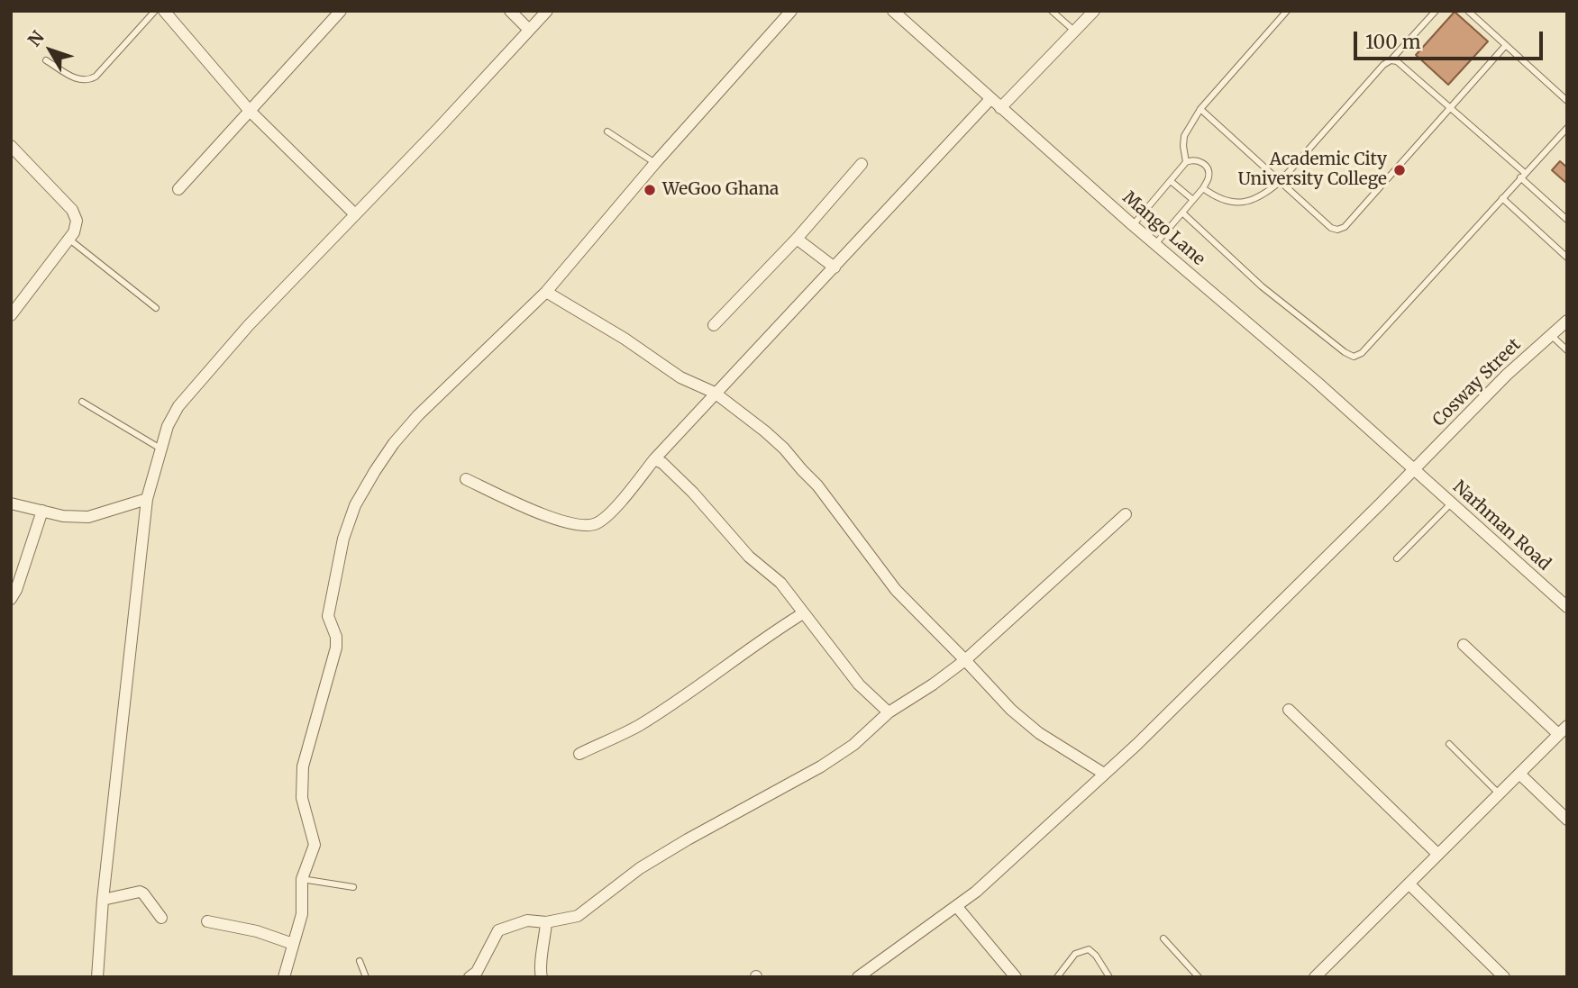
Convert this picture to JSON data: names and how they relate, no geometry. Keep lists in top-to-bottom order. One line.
{"streets":{"street":["Mango Lane","Cosway Street","Narhman Road"]},"crossings":[["Mango Lane","Cosway Street"],["Mango Lane","Narhman Road"],["Cosway Street","Narhman Road"]],"places":["Academic City University College","WeGoo Ghana"],"scale_bar":"100 m","north":"top left"}
